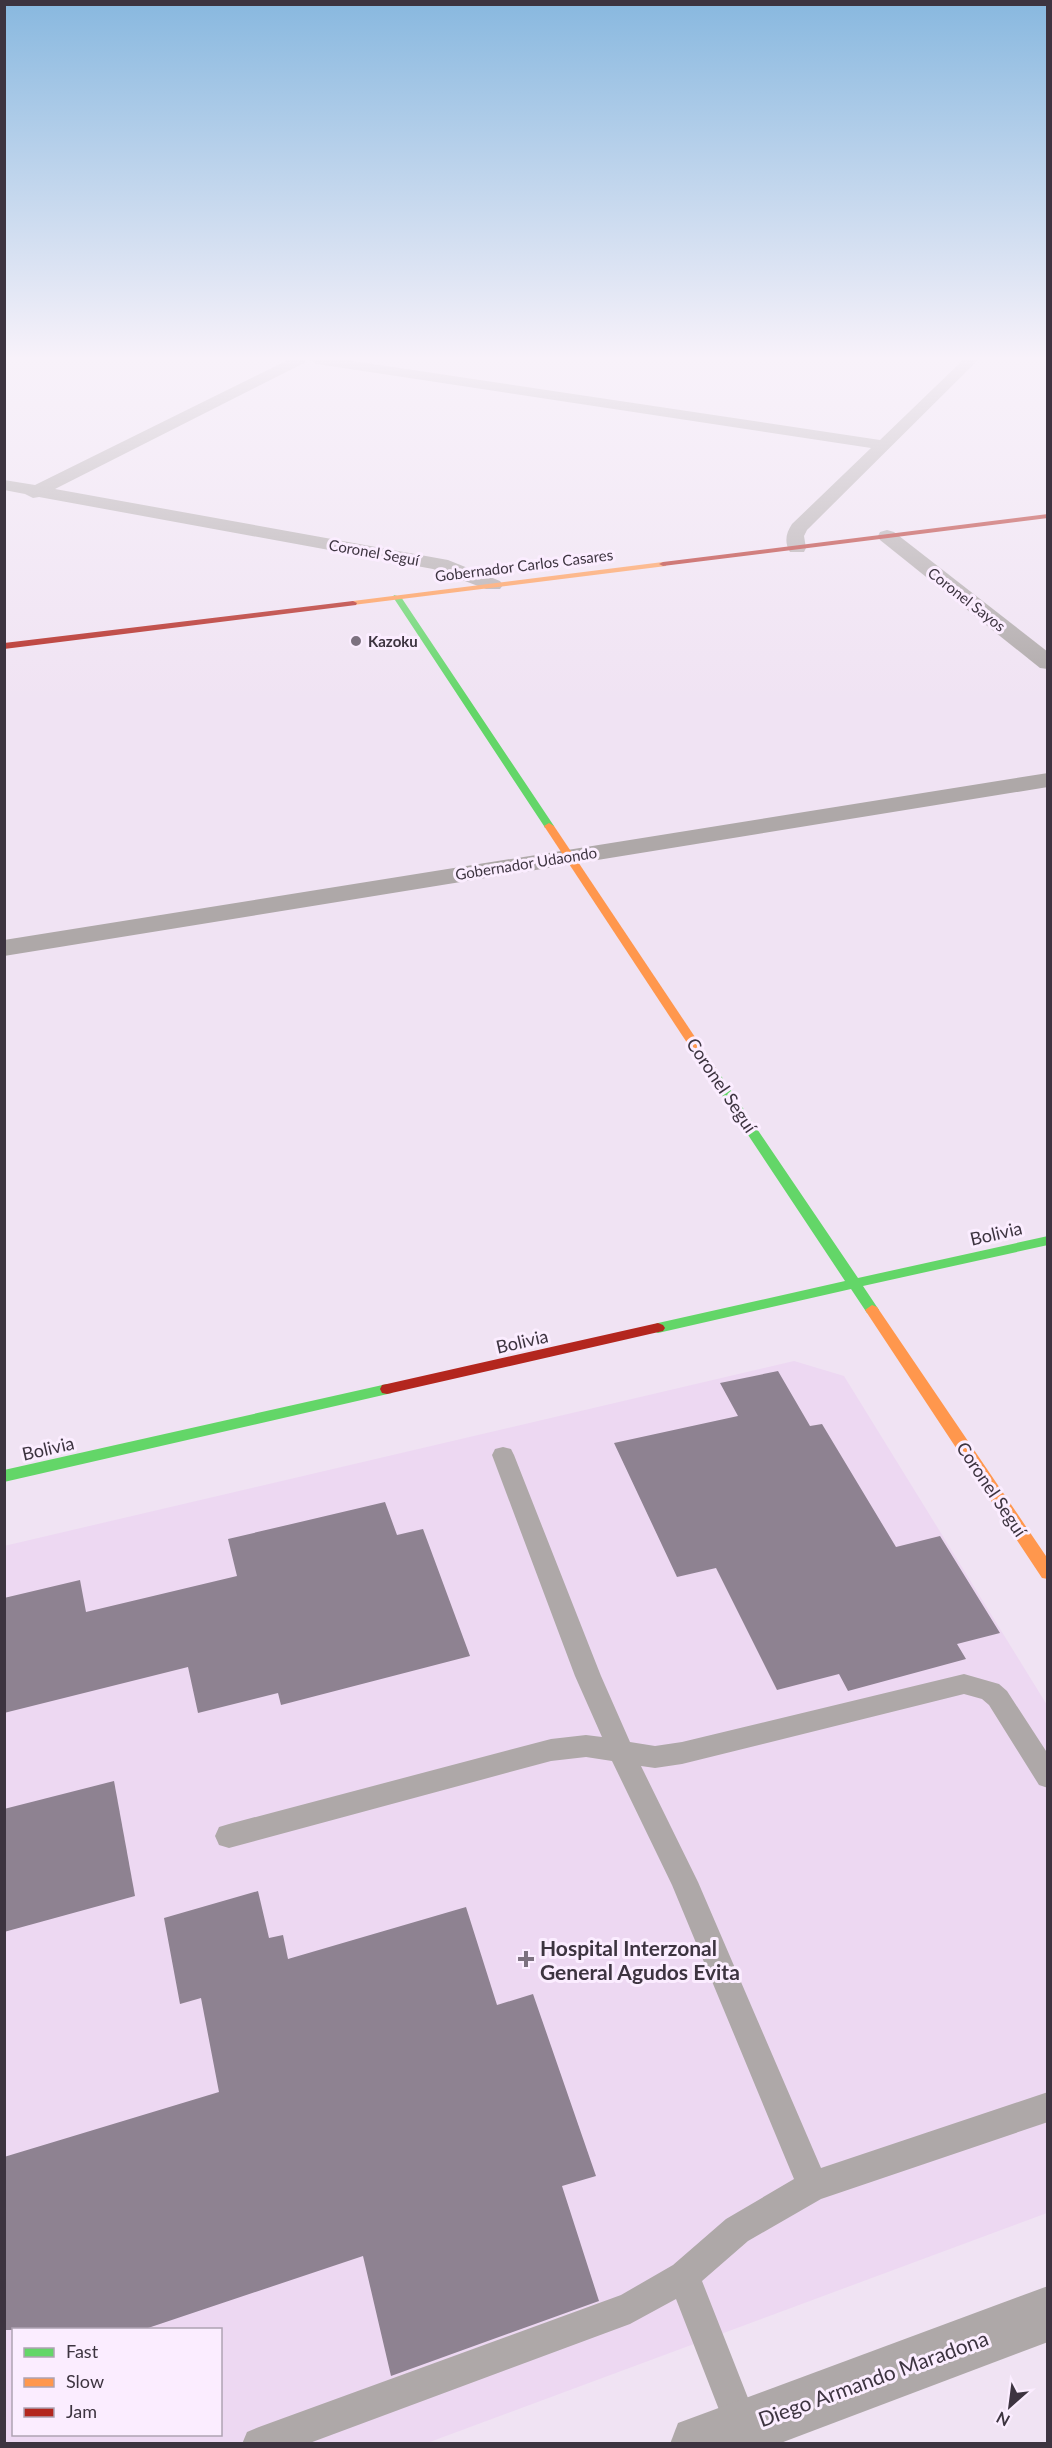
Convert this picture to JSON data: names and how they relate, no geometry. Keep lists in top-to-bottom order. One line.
{"streets":{"street":["Coronel Seguí","Gobernador Carlos Casares","Coronel Sayos","Gobernador Udaondo","Bolivia","Diego Armando Maradona"]},"crossings":[["Coronel Seguí","Gobernador Carlos Casares"],["Coronel Seguí","Gobernador Udaondo"],["Coronel Seguí","Bolivia"],["Gobernador Carlos Casares","Coronel Sayos"]],"places":{"other":["Kazoku"],"health":["Hospital Interzonal General Agudos Evita"]},"legend":["Fast","Slow","Jam"],"north":"bottom left"}
